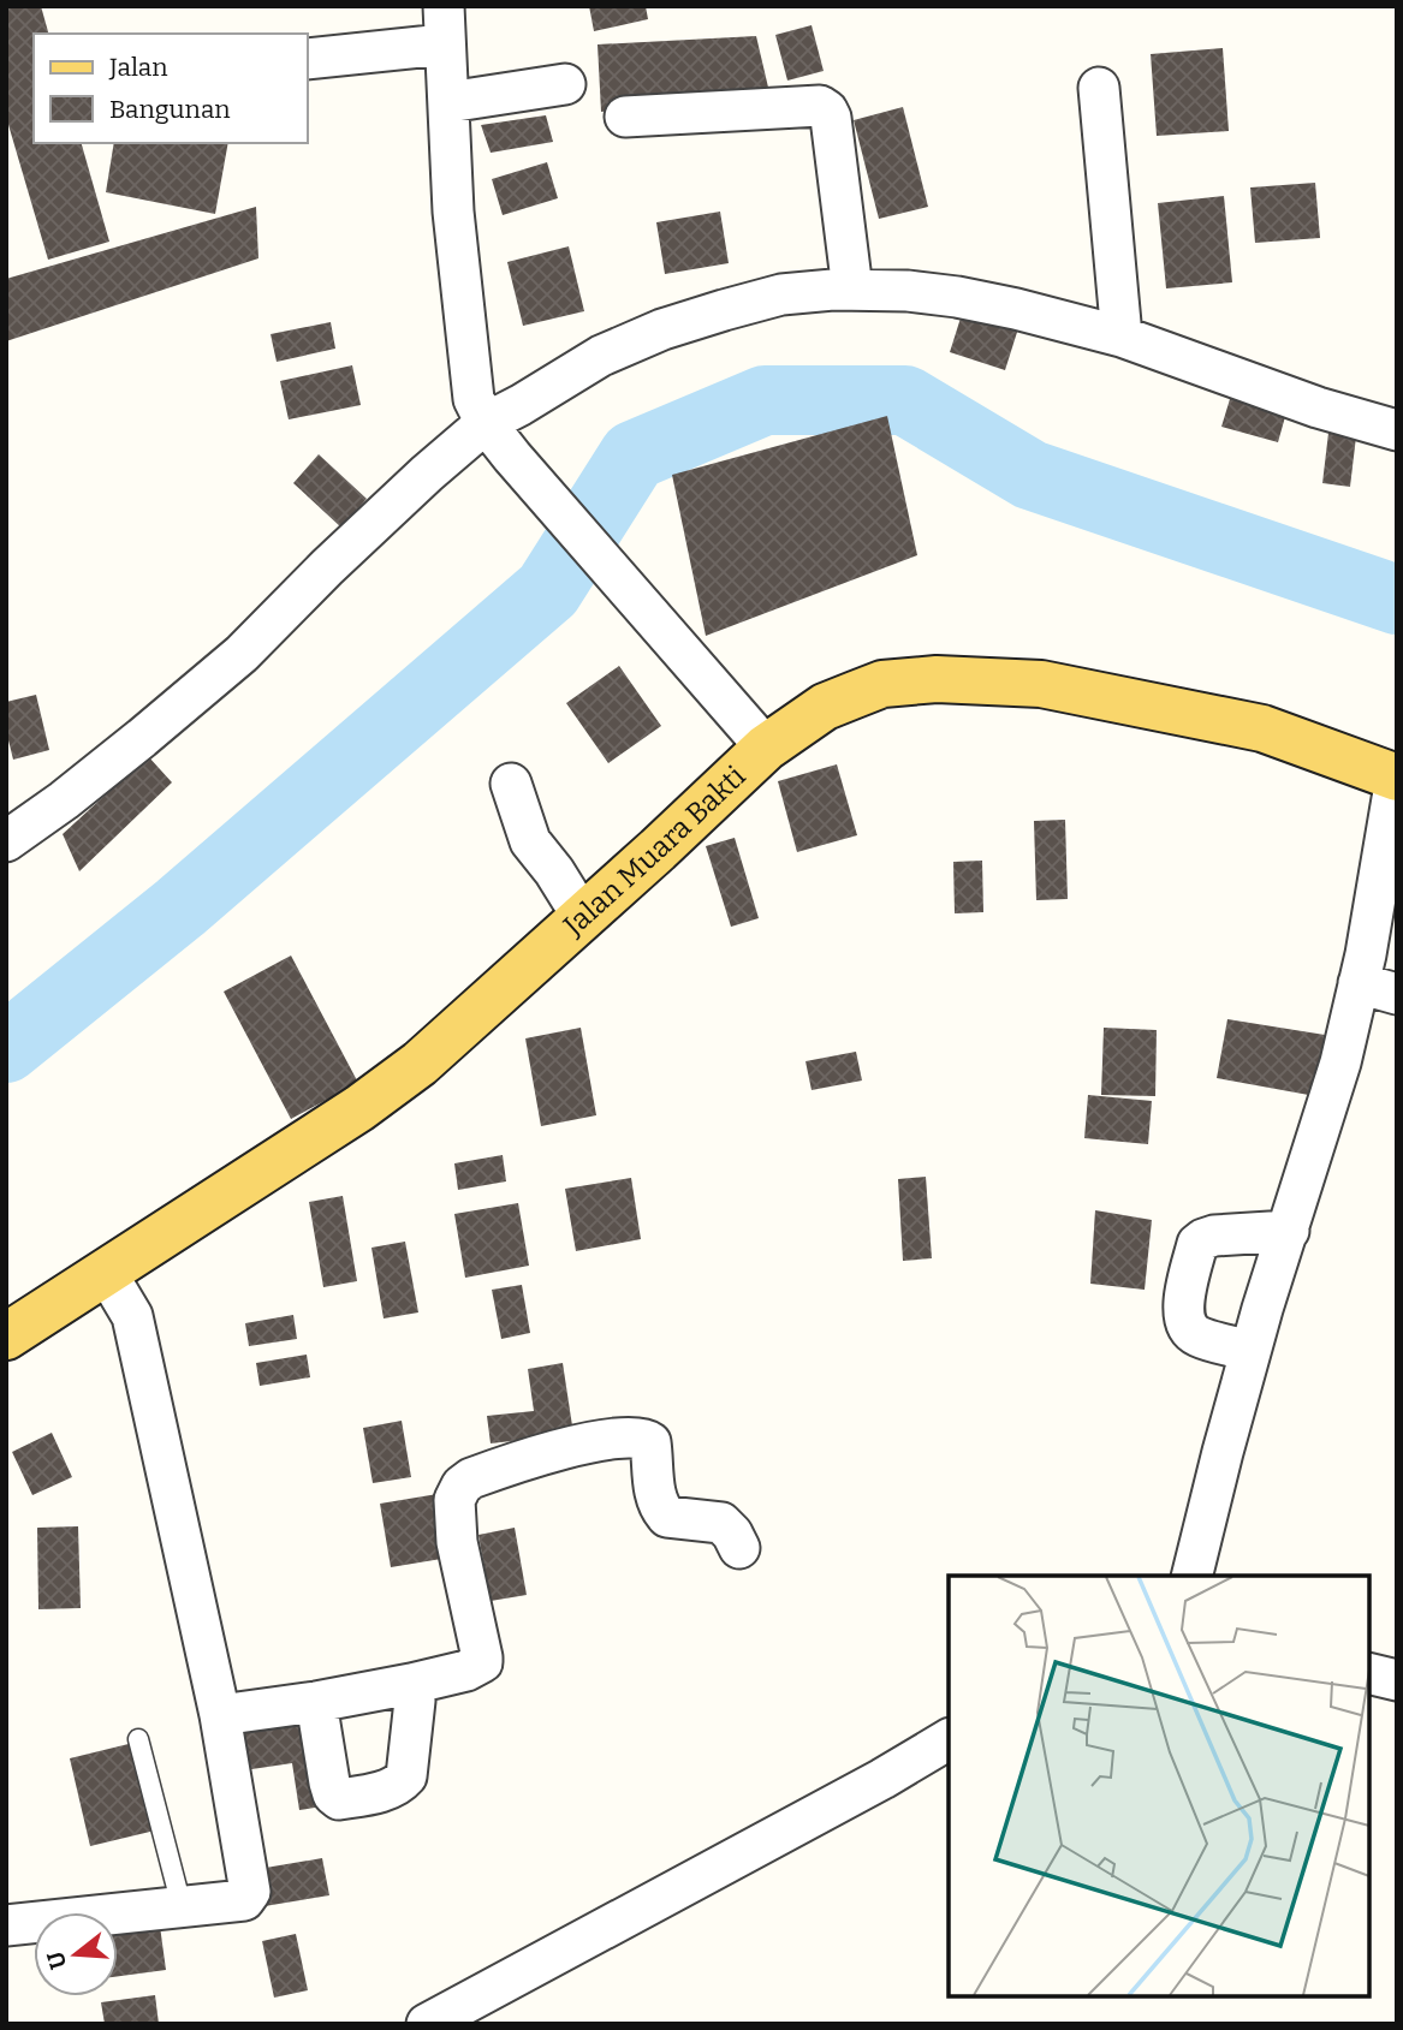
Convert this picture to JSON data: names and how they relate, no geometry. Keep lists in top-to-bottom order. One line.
{"streets":{"main road":["Jalan Muara Bakti"]},"legend":["Jalan","Bangunan"],"north":"left"}
